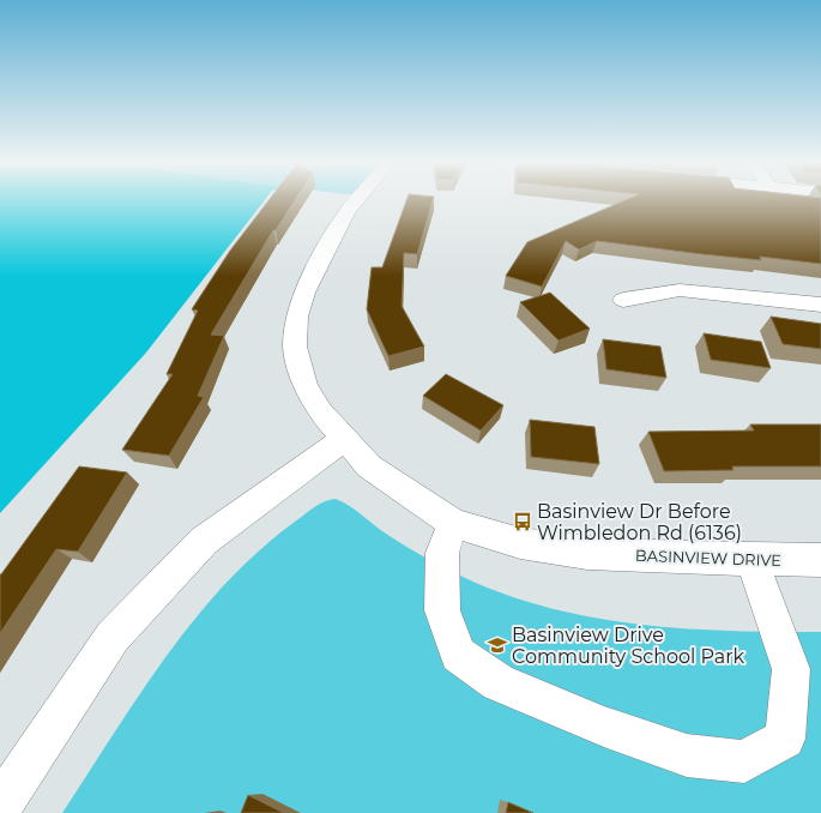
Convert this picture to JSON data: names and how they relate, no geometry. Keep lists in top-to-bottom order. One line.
{"streets":{"street":["BASINVIEW DRIVE"]},"places":{"bus stop":["Basinview Dr Before Wimbledon Rd (6136)"],"school or university":["Basinview Drive Community School Park"]}}
